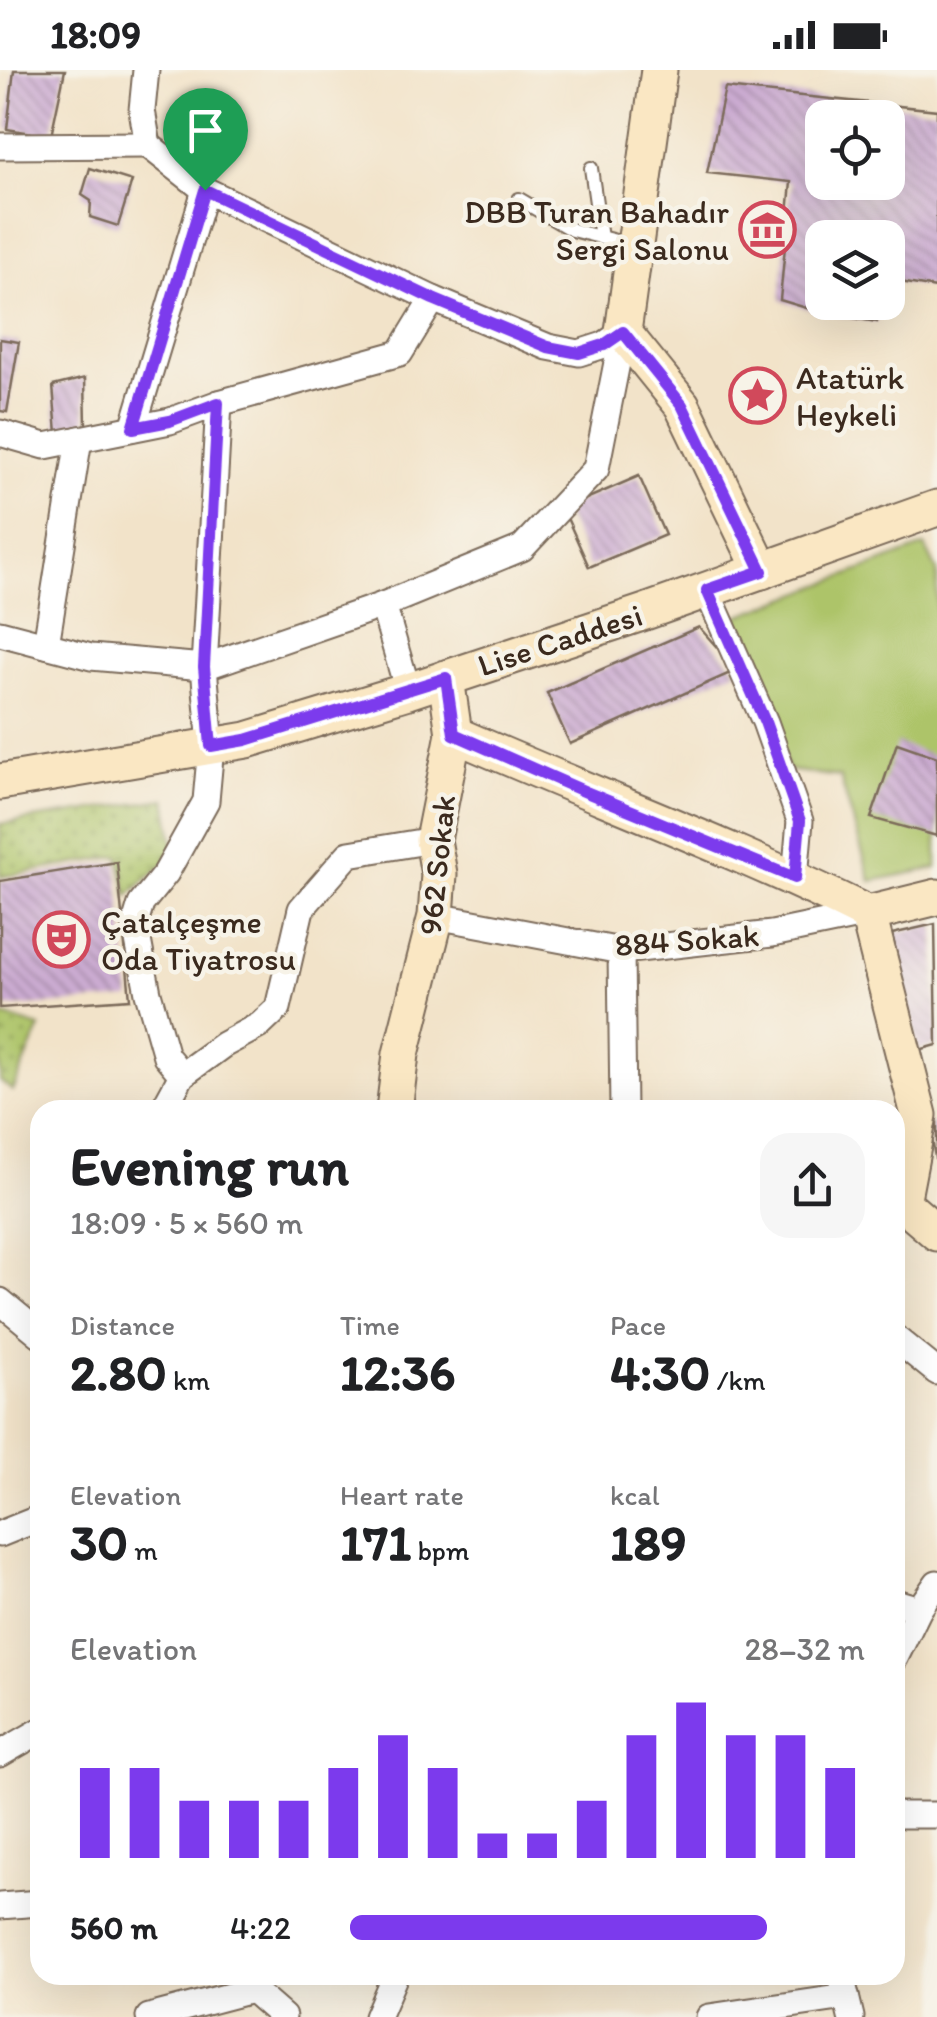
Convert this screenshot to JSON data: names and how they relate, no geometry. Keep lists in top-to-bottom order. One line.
{"streets":{"main road":["Lise Caddesi","962 Sokak","884 Sokak"]},"crossings":[["Lise Caddesi","962 Sokak"],["962 Sokak","884 Sokak"]],"places":{"museum":["DBB Turan Bahadır Sergi Salonu"],"place":["Atatürk Heykeli"],"theatre":["Çatalçeşme Oda Tiyatrosu"]},"page":{"status":"18:09","heading":["Evening run","18:09 · 5 × 560 m"],"stats":[["Distance","2.80 km"],["Time","12:36"],["Pace","4:30 /km"],["Elevation","30 m"],["Heart rate","171 bpm"],["kcal","189"]],"chart":["Elevation","28–32 m"],"list":[{"name":"560 m","note":"4:22"}]}}
